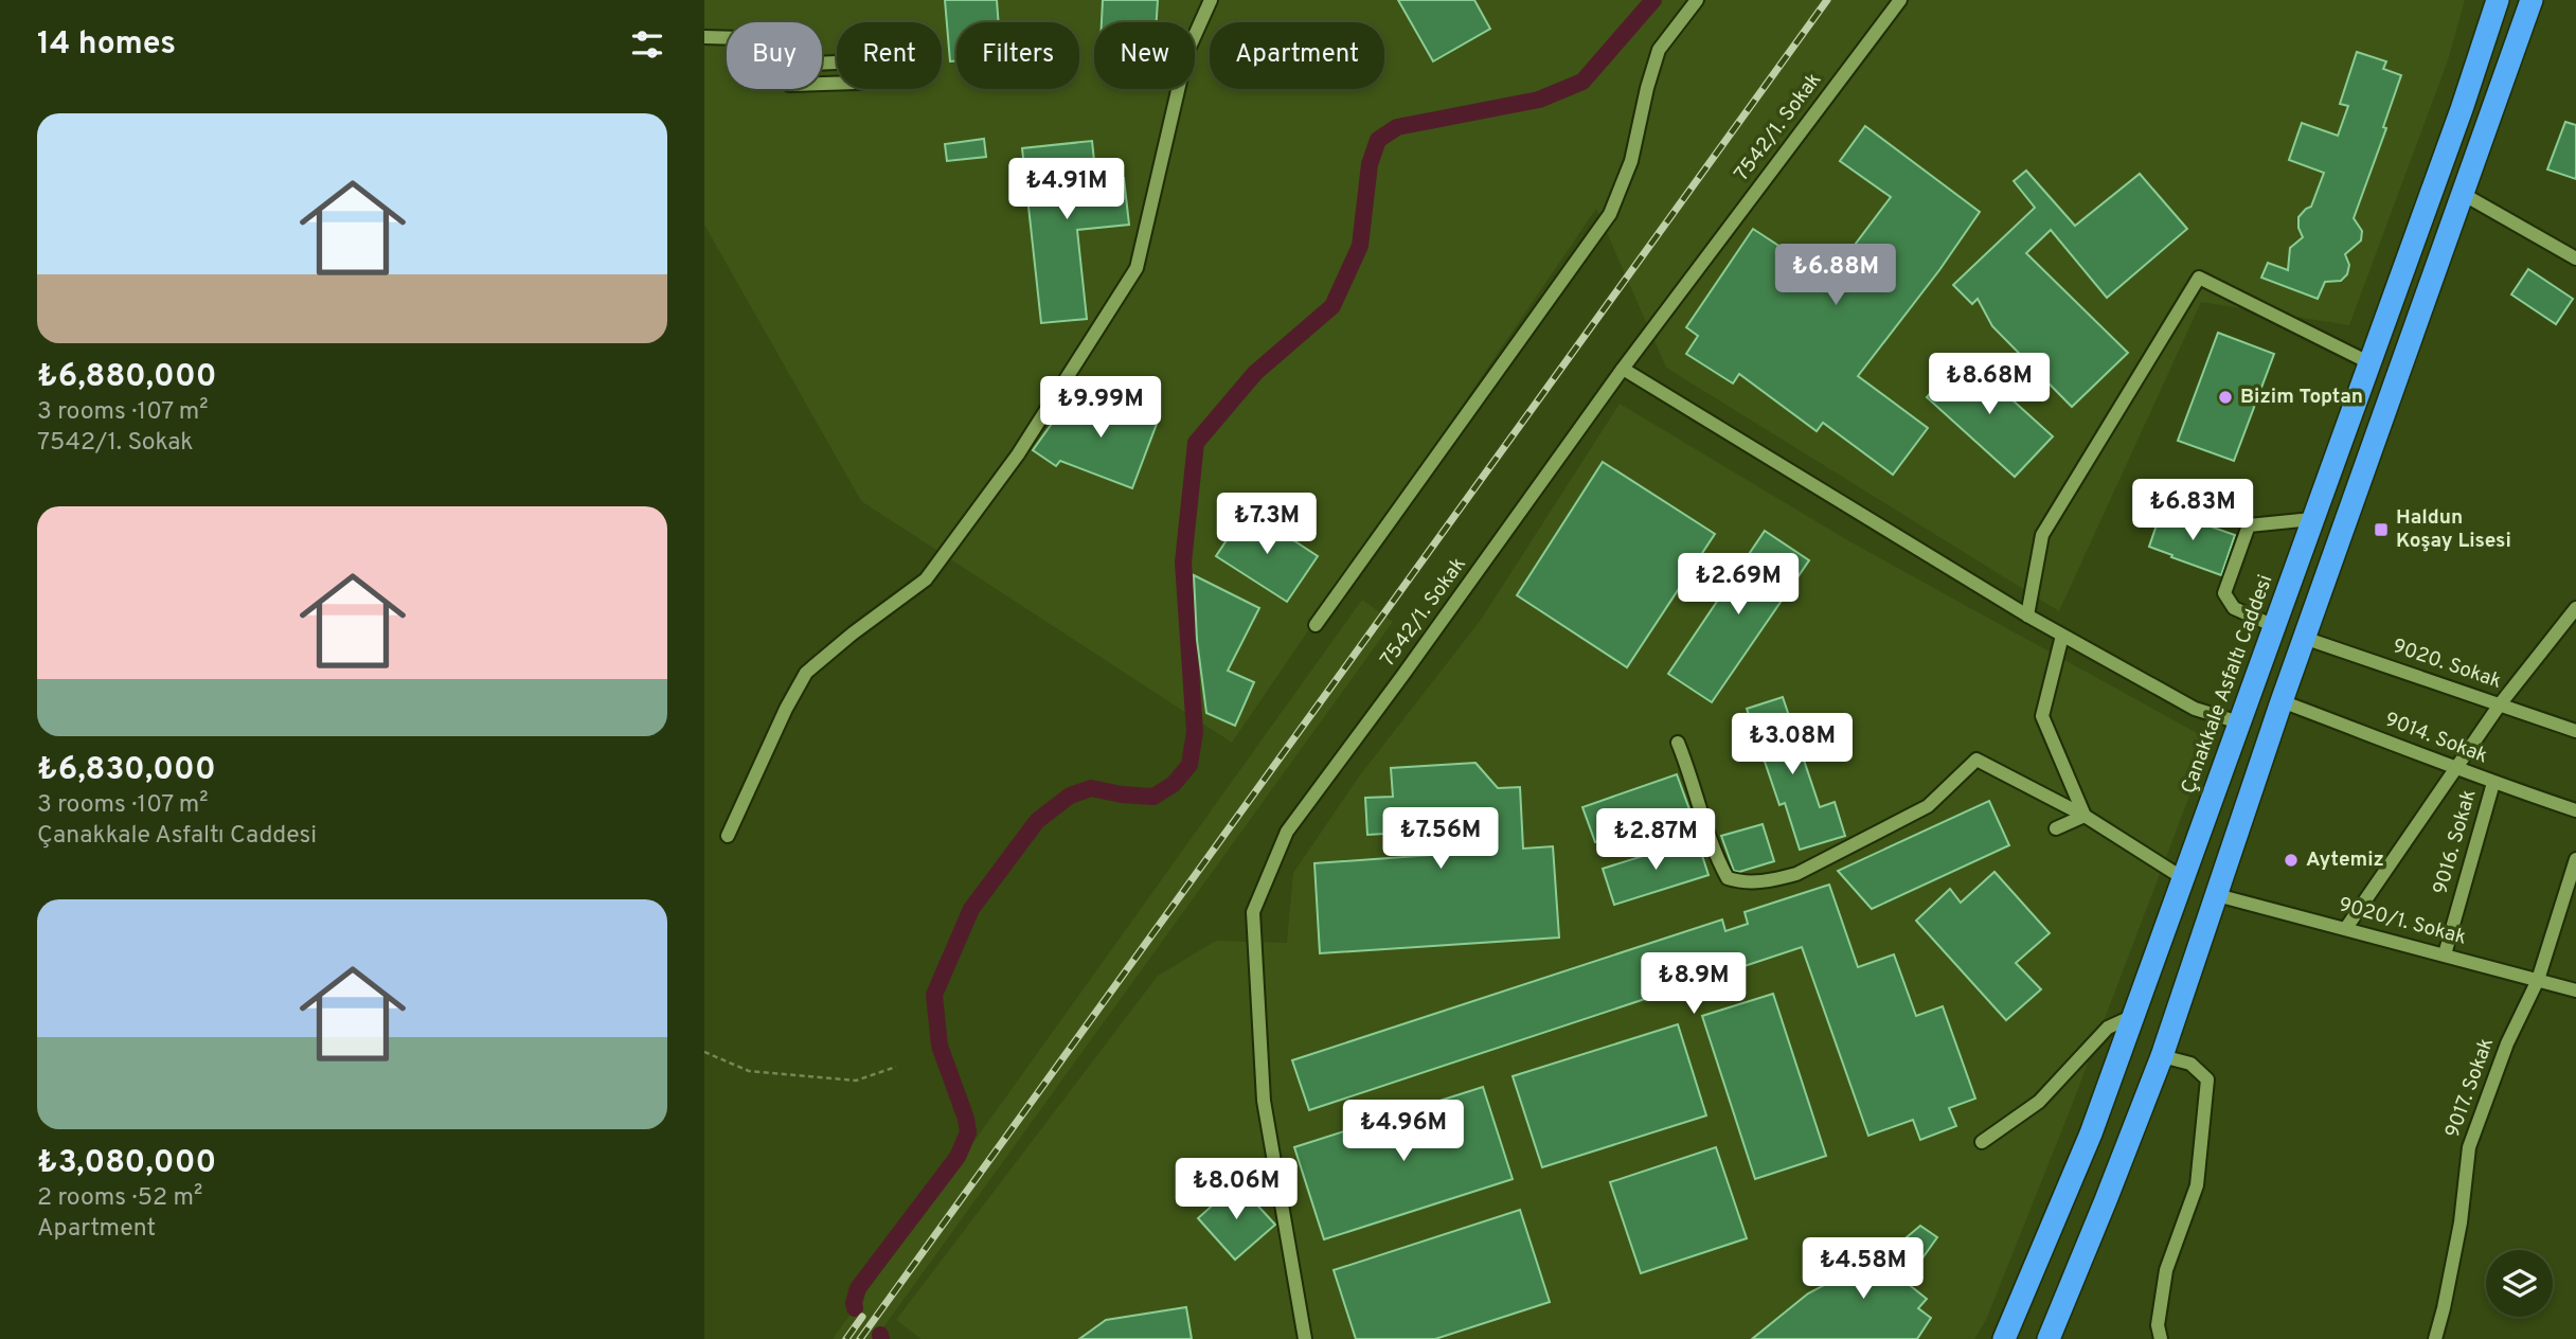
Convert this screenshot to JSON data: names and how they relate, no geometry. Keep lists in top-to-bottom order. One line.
{"streets":{"highway":["Çanakkale Asfaltı Caddesi"],"street":["7542/1. Sokak","9020. Sokak","9014. Sokak","9016. Sokak","9020/1. Sokak","9017. Sokak"]},"crossings":[["9014. Sokak","9016. Sokak"],["9016. Sokak","9020/1. Sokak"],["9020/1. Sokak","9017. Sokak"]],"places":{"other":["Bizim Toptan","Aytemiz"],"transit":["Haldun Koşay Lisesi"]},"page":{"heading":"14 homes","chip":["Buy","Rent","Filters","New","Apartment"],"list":[{"name":"₺6,880,000","note":"3 rooms · 107 m² · 7542/1. Sokak"},{"name":"₺6,830,000","note":"3 rooms · 107 m² · Çanakkale Asfaltı Caddesi"},{"name":"₺3,080,000","note":"2 rooms · 52 m² · Apartment"}],"price":["₺4.91M","₺6.88M","₺8.68M","₺9.99M","₺6.83M","₺7.3M","₺2.69M","₺3.08M","₺7.56M","₺2.87M","₺8.9M","₺4.96M","₺8.06M","₺4.58M"]}}
